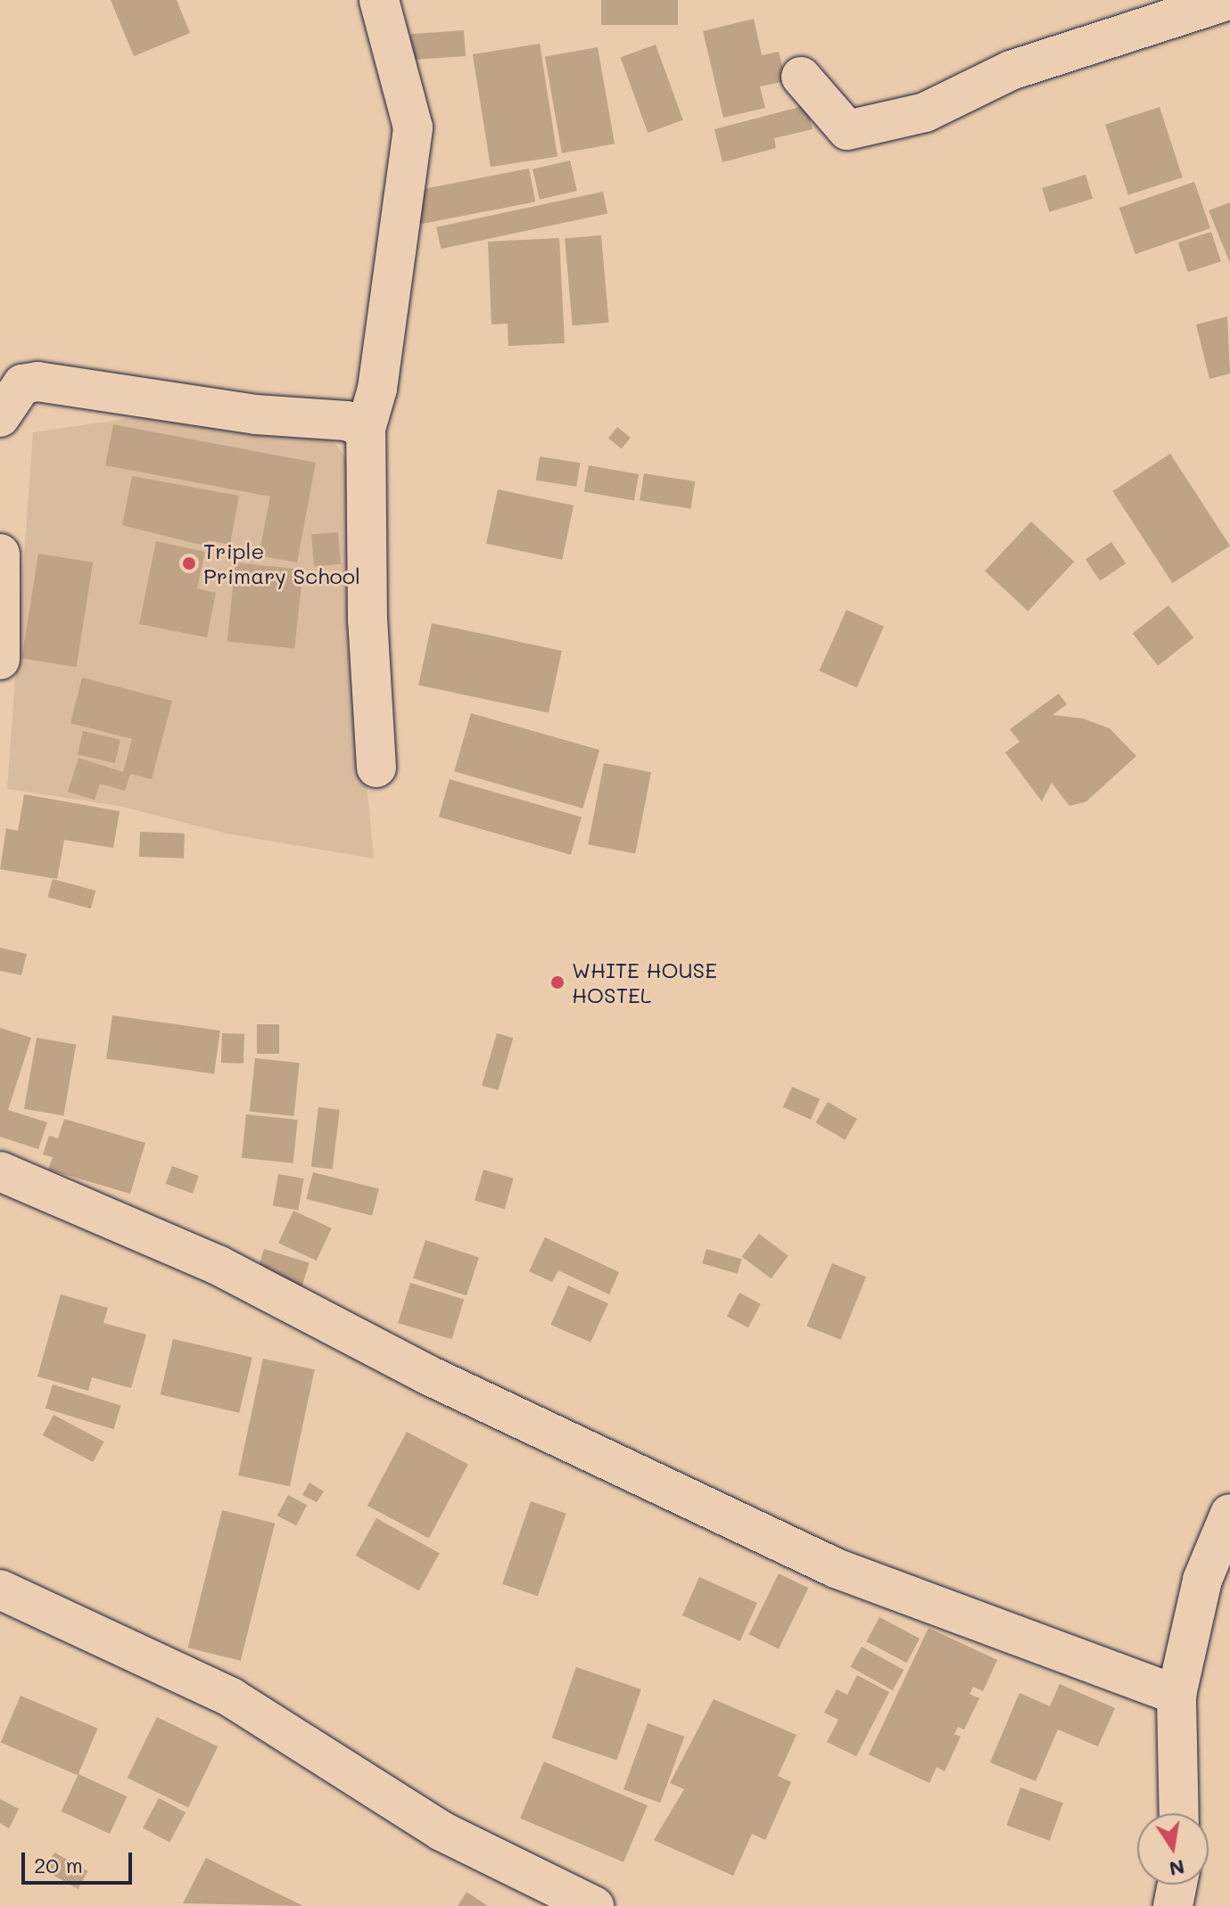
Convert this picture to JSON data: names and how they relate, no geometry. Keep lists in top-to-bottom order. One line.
{"places":["Triple Primary School","WHITE HOUSE HOSTEL"],"scale_bar":"20 m","north":"bottom"}
